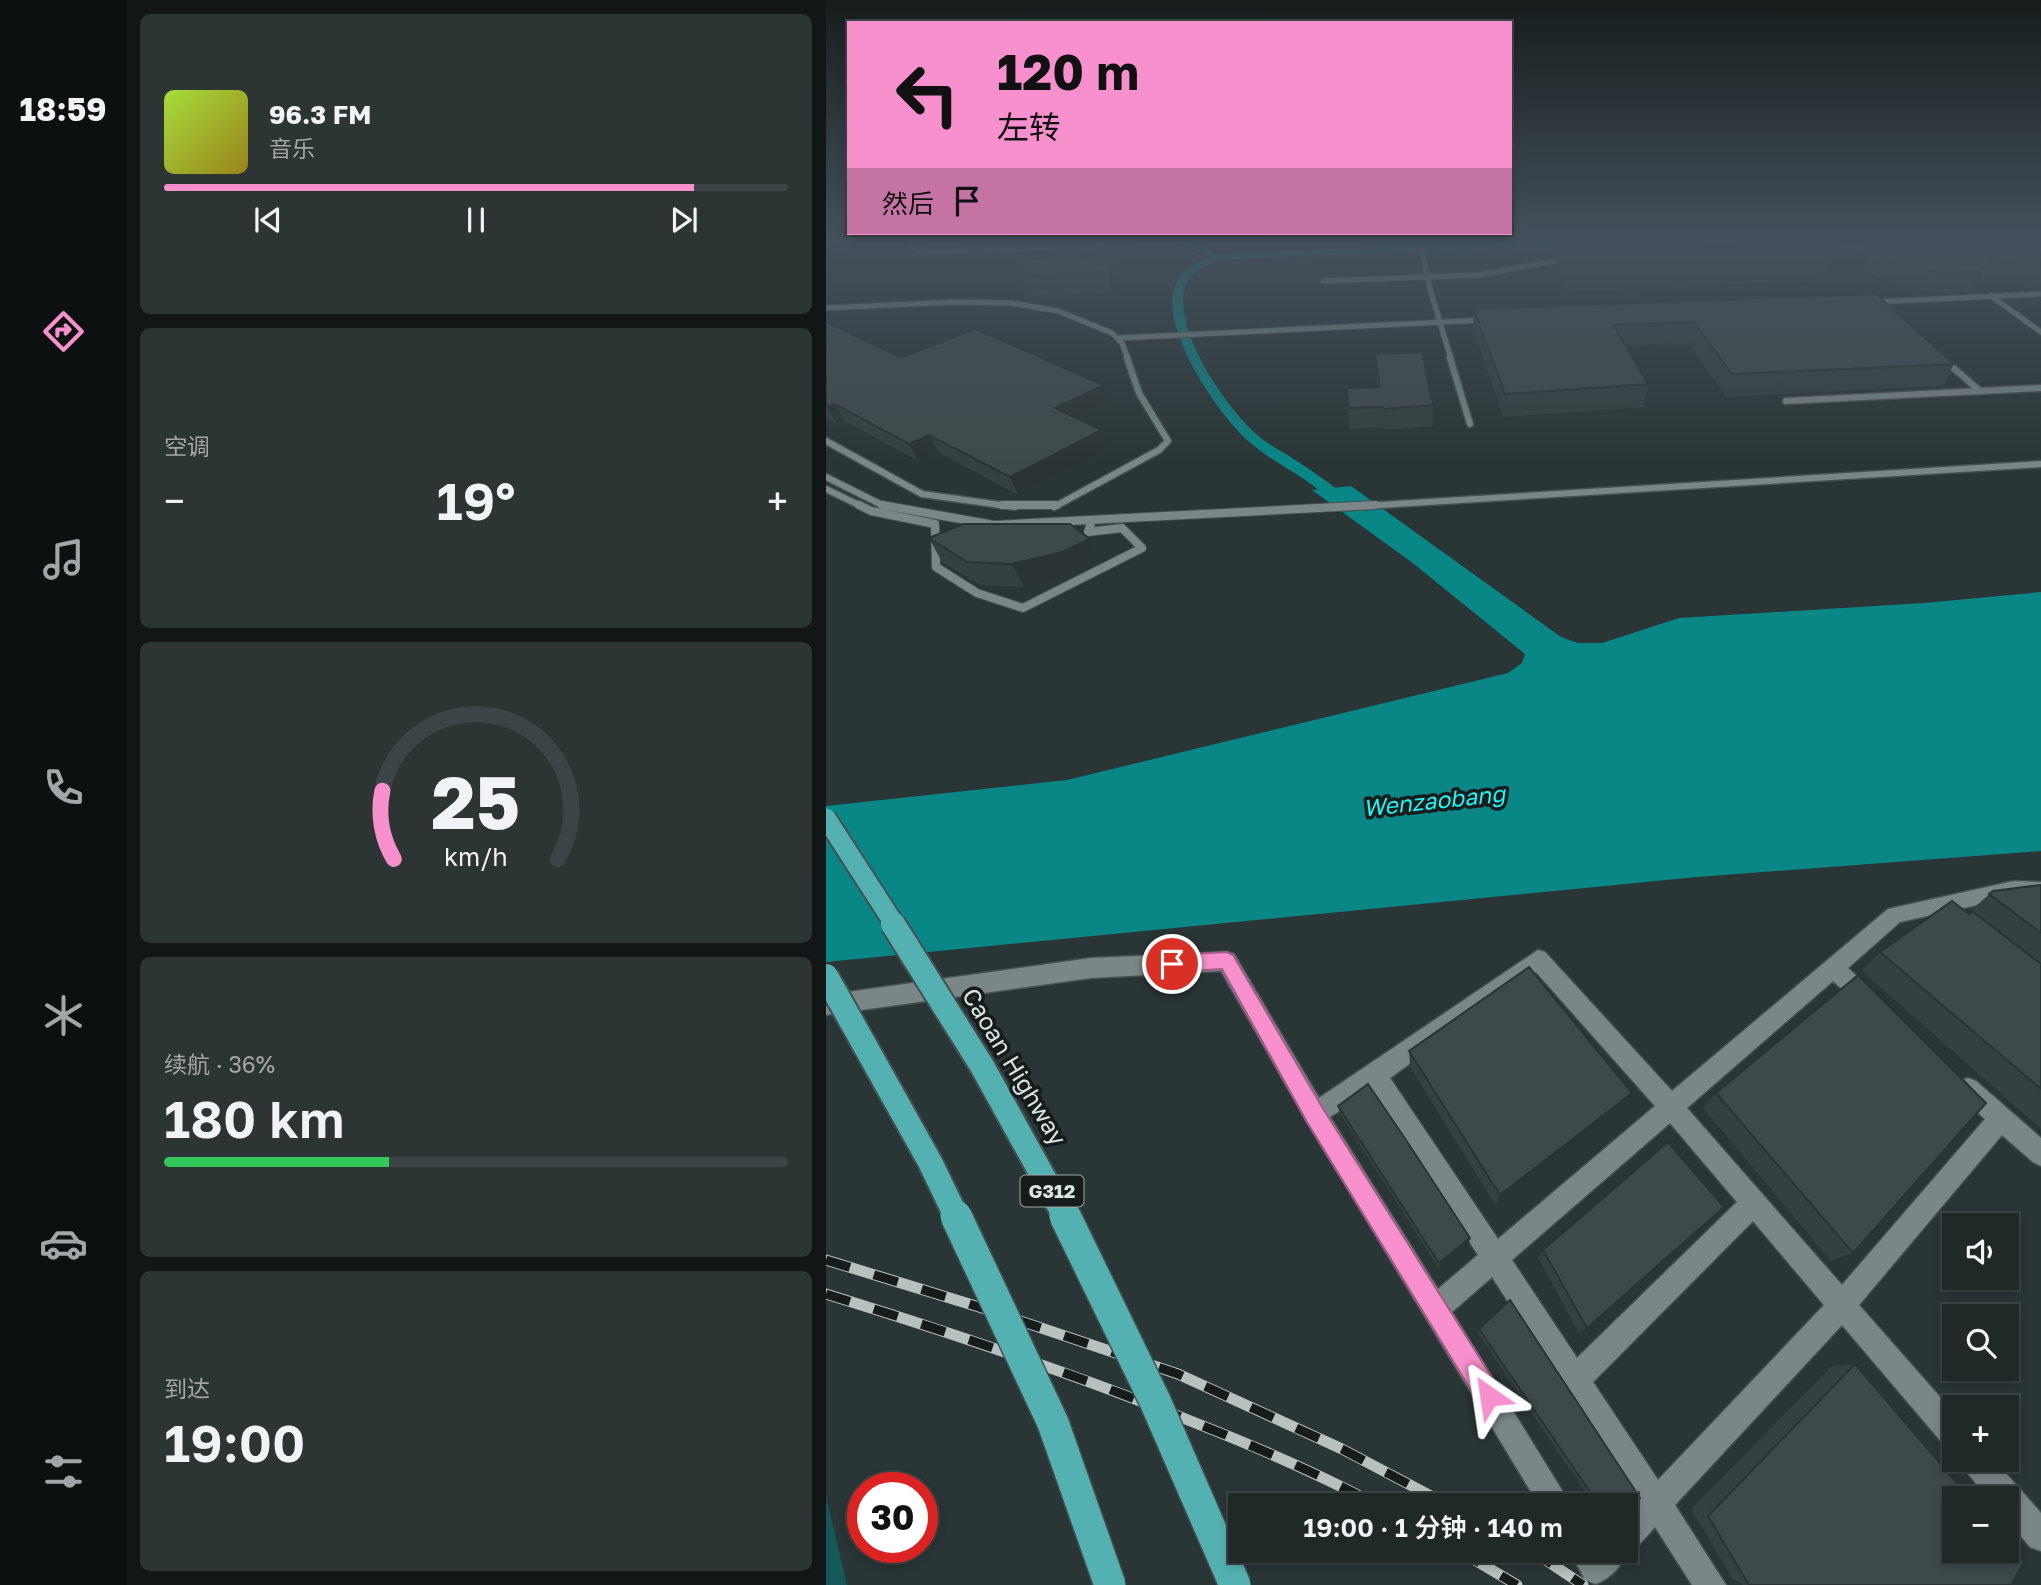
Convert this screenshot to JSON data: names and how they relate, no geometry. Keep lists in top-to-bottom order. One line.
{"streets":{"highway":["Caoan Highway","G312"]},"water":["Wenzaobang"],"page":{"tabs":"18:59","turn":["120 m","左转"],"song":["96.3 FM","音乐"],"then":"然后","tile":["空调",["续航 · 36%","180 km"],["到达","19:00"]],"heat":["−","19°","+"],"map_buttons":["+","−"],"limit":"30","trip":"19:00 · 1 分钟 · 140 m","gauge":["25","km/h"]}}
